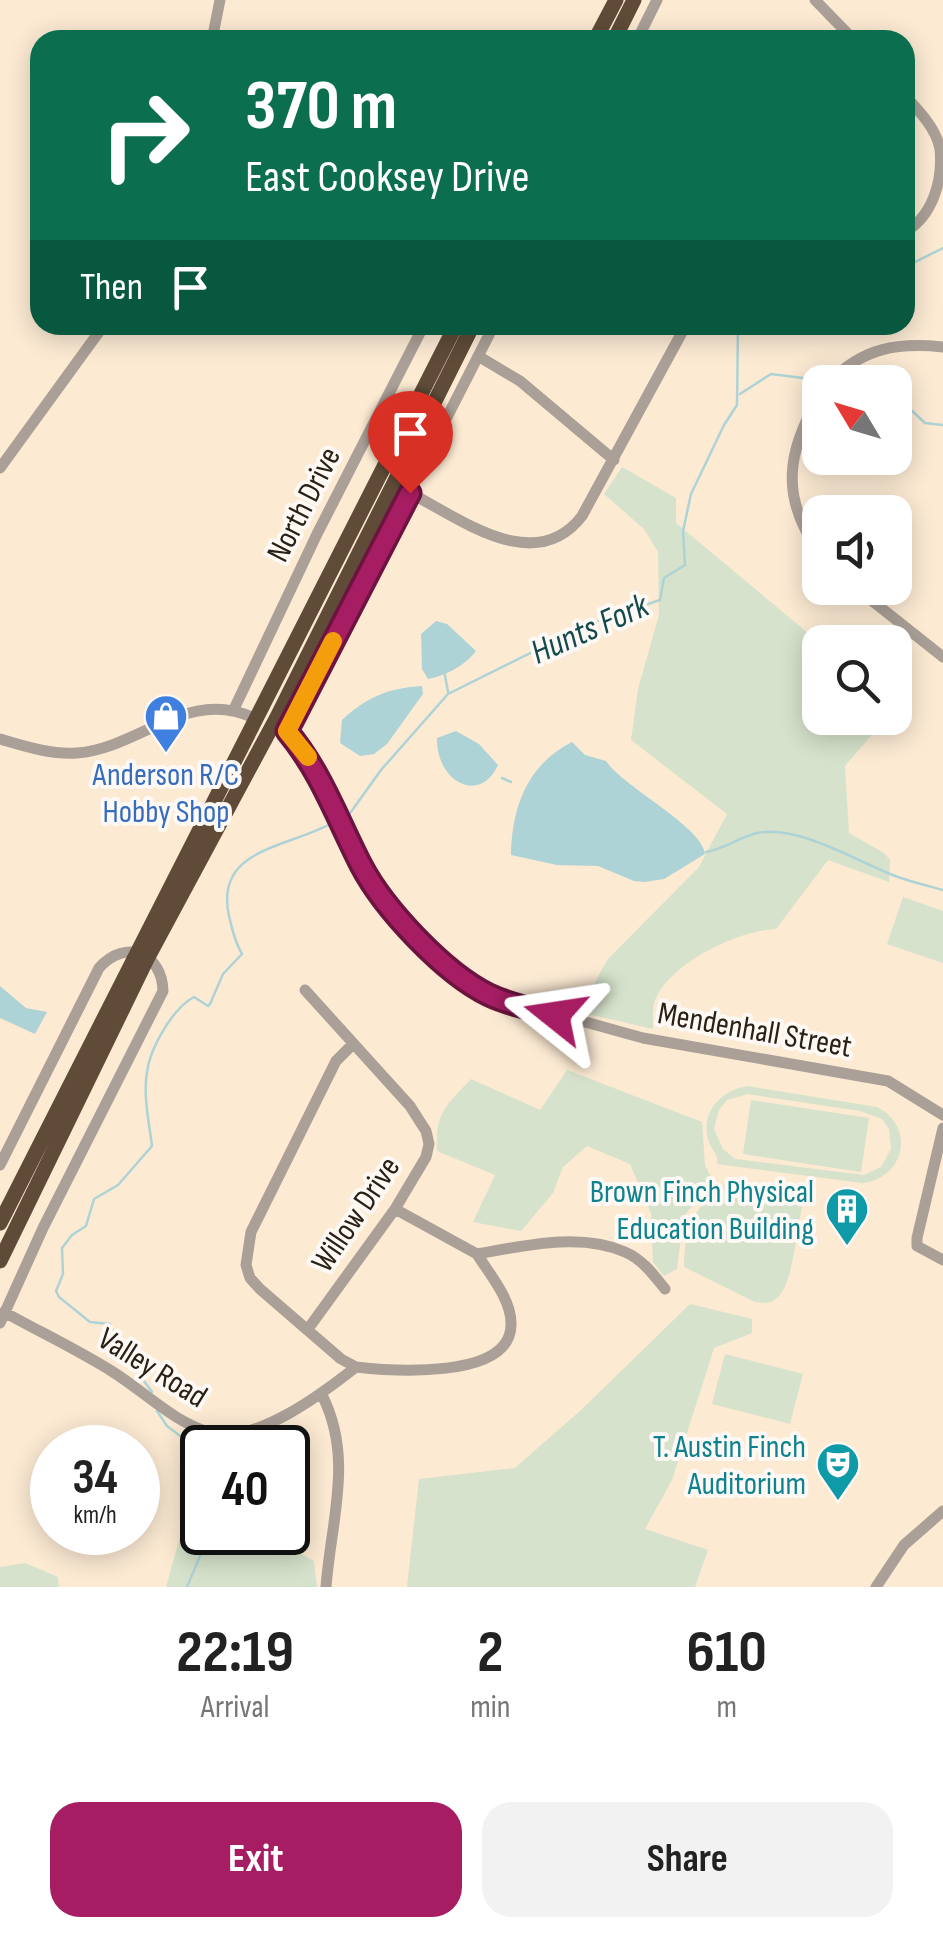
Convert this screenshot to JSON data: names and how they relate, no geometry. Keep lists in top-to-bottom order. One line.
{"streets":{"street":["North Drive","Mendenhall Street","Willow Drive","Valley Road"]},"water":["Hunts Fork"],"places":{"shop":["Anderson R/C Hobby Shop"],"building":["Brown Finch Physical Education Building"],"theatre":["T. Austin Finch Auditorium"]},"north":"top left","page":{"turn":["370 m","East Cooksey Drive"],"then":"Then","speed":"34 km/h","limit":"40","eta":["22:19","Arrival","2","min","610","m"],"buttons":["Exit","Share"]}}
